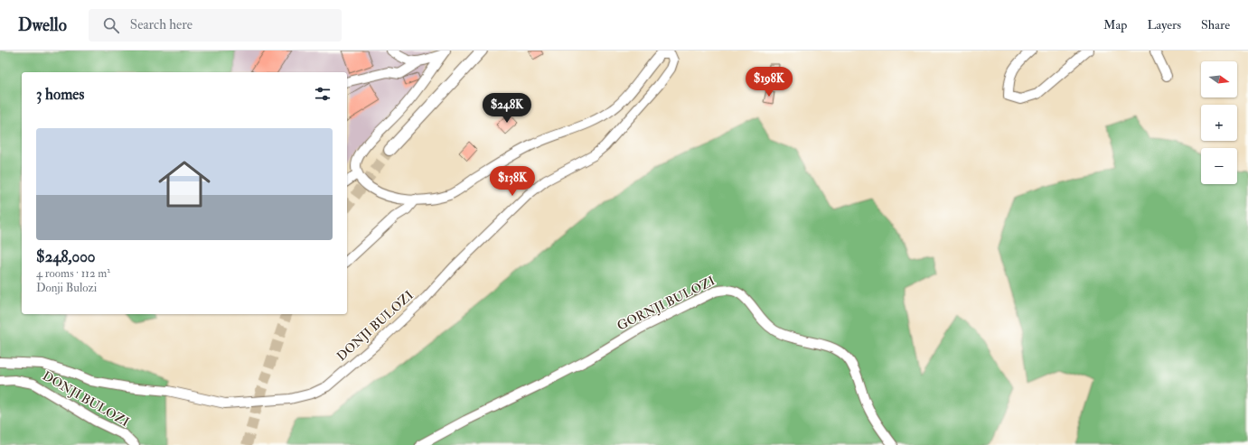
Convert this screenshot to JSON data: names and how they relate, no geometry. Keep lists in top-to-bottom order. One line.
{"streets":{"street":["GORNJI BULOZI","DONJI BULOZI"]},"north":"right","page":{"header":"Dwello","search":"Search here","nav":["Map","Layers","Share"],"map_buttons":["+","−"],"price":["$198K","$248K","$138K"],"heading":"3 homes","list":[{"name":"$248,000","note":"4 rooms · 112 m² · Donji Bulozi"}]}}
